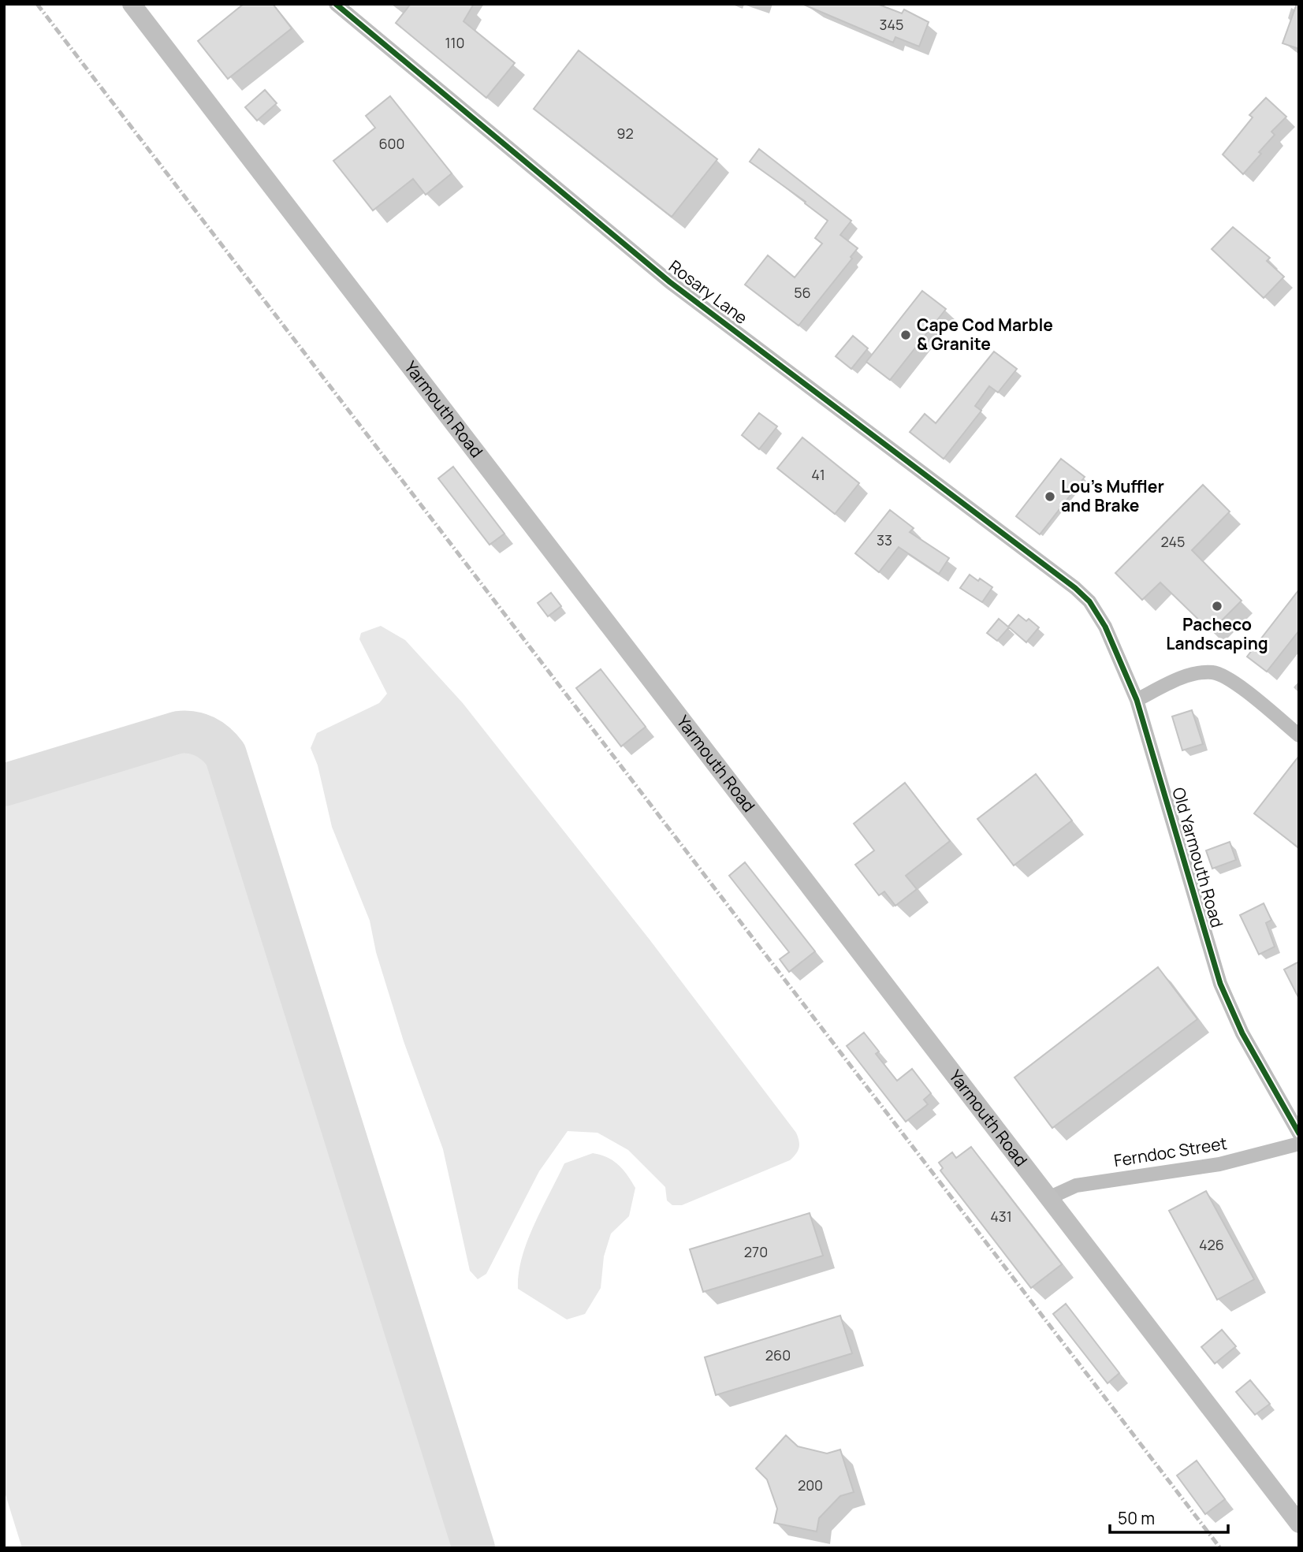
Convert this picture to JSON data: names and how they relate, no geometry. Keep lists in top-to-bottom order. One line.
{"streets":{"main road":["Yarmouth Road"],"street":["Rosary Lane","Old Yarmouth Road","Ferndoc Street"]},"crossings":[["Rosary Lane","Old Yarmouth Road"],["Yarmouth Road","Ferndoc Street"]],"places":["Cape Cod Marble & Granite","Lou's Muffler and Brake","Pacheco Landscaping"],"house_numbers":["345","110","92","600","56","41","33","245","431","426","270","260","200"],"scale_bar":"50 m"}
